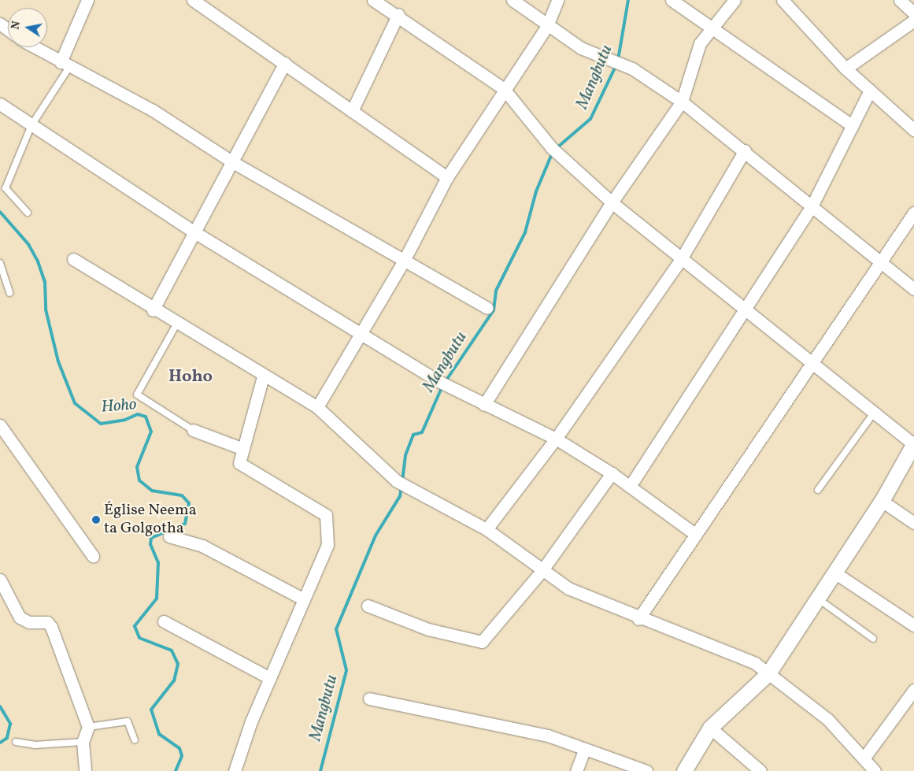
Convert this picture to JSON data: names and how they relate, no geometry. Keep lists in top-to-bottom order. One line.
{"districts":["Hoho"],"water":["Mangbutu","Hoho"],"places":["Église Neema ta Golgotha"],"north":"left"}
